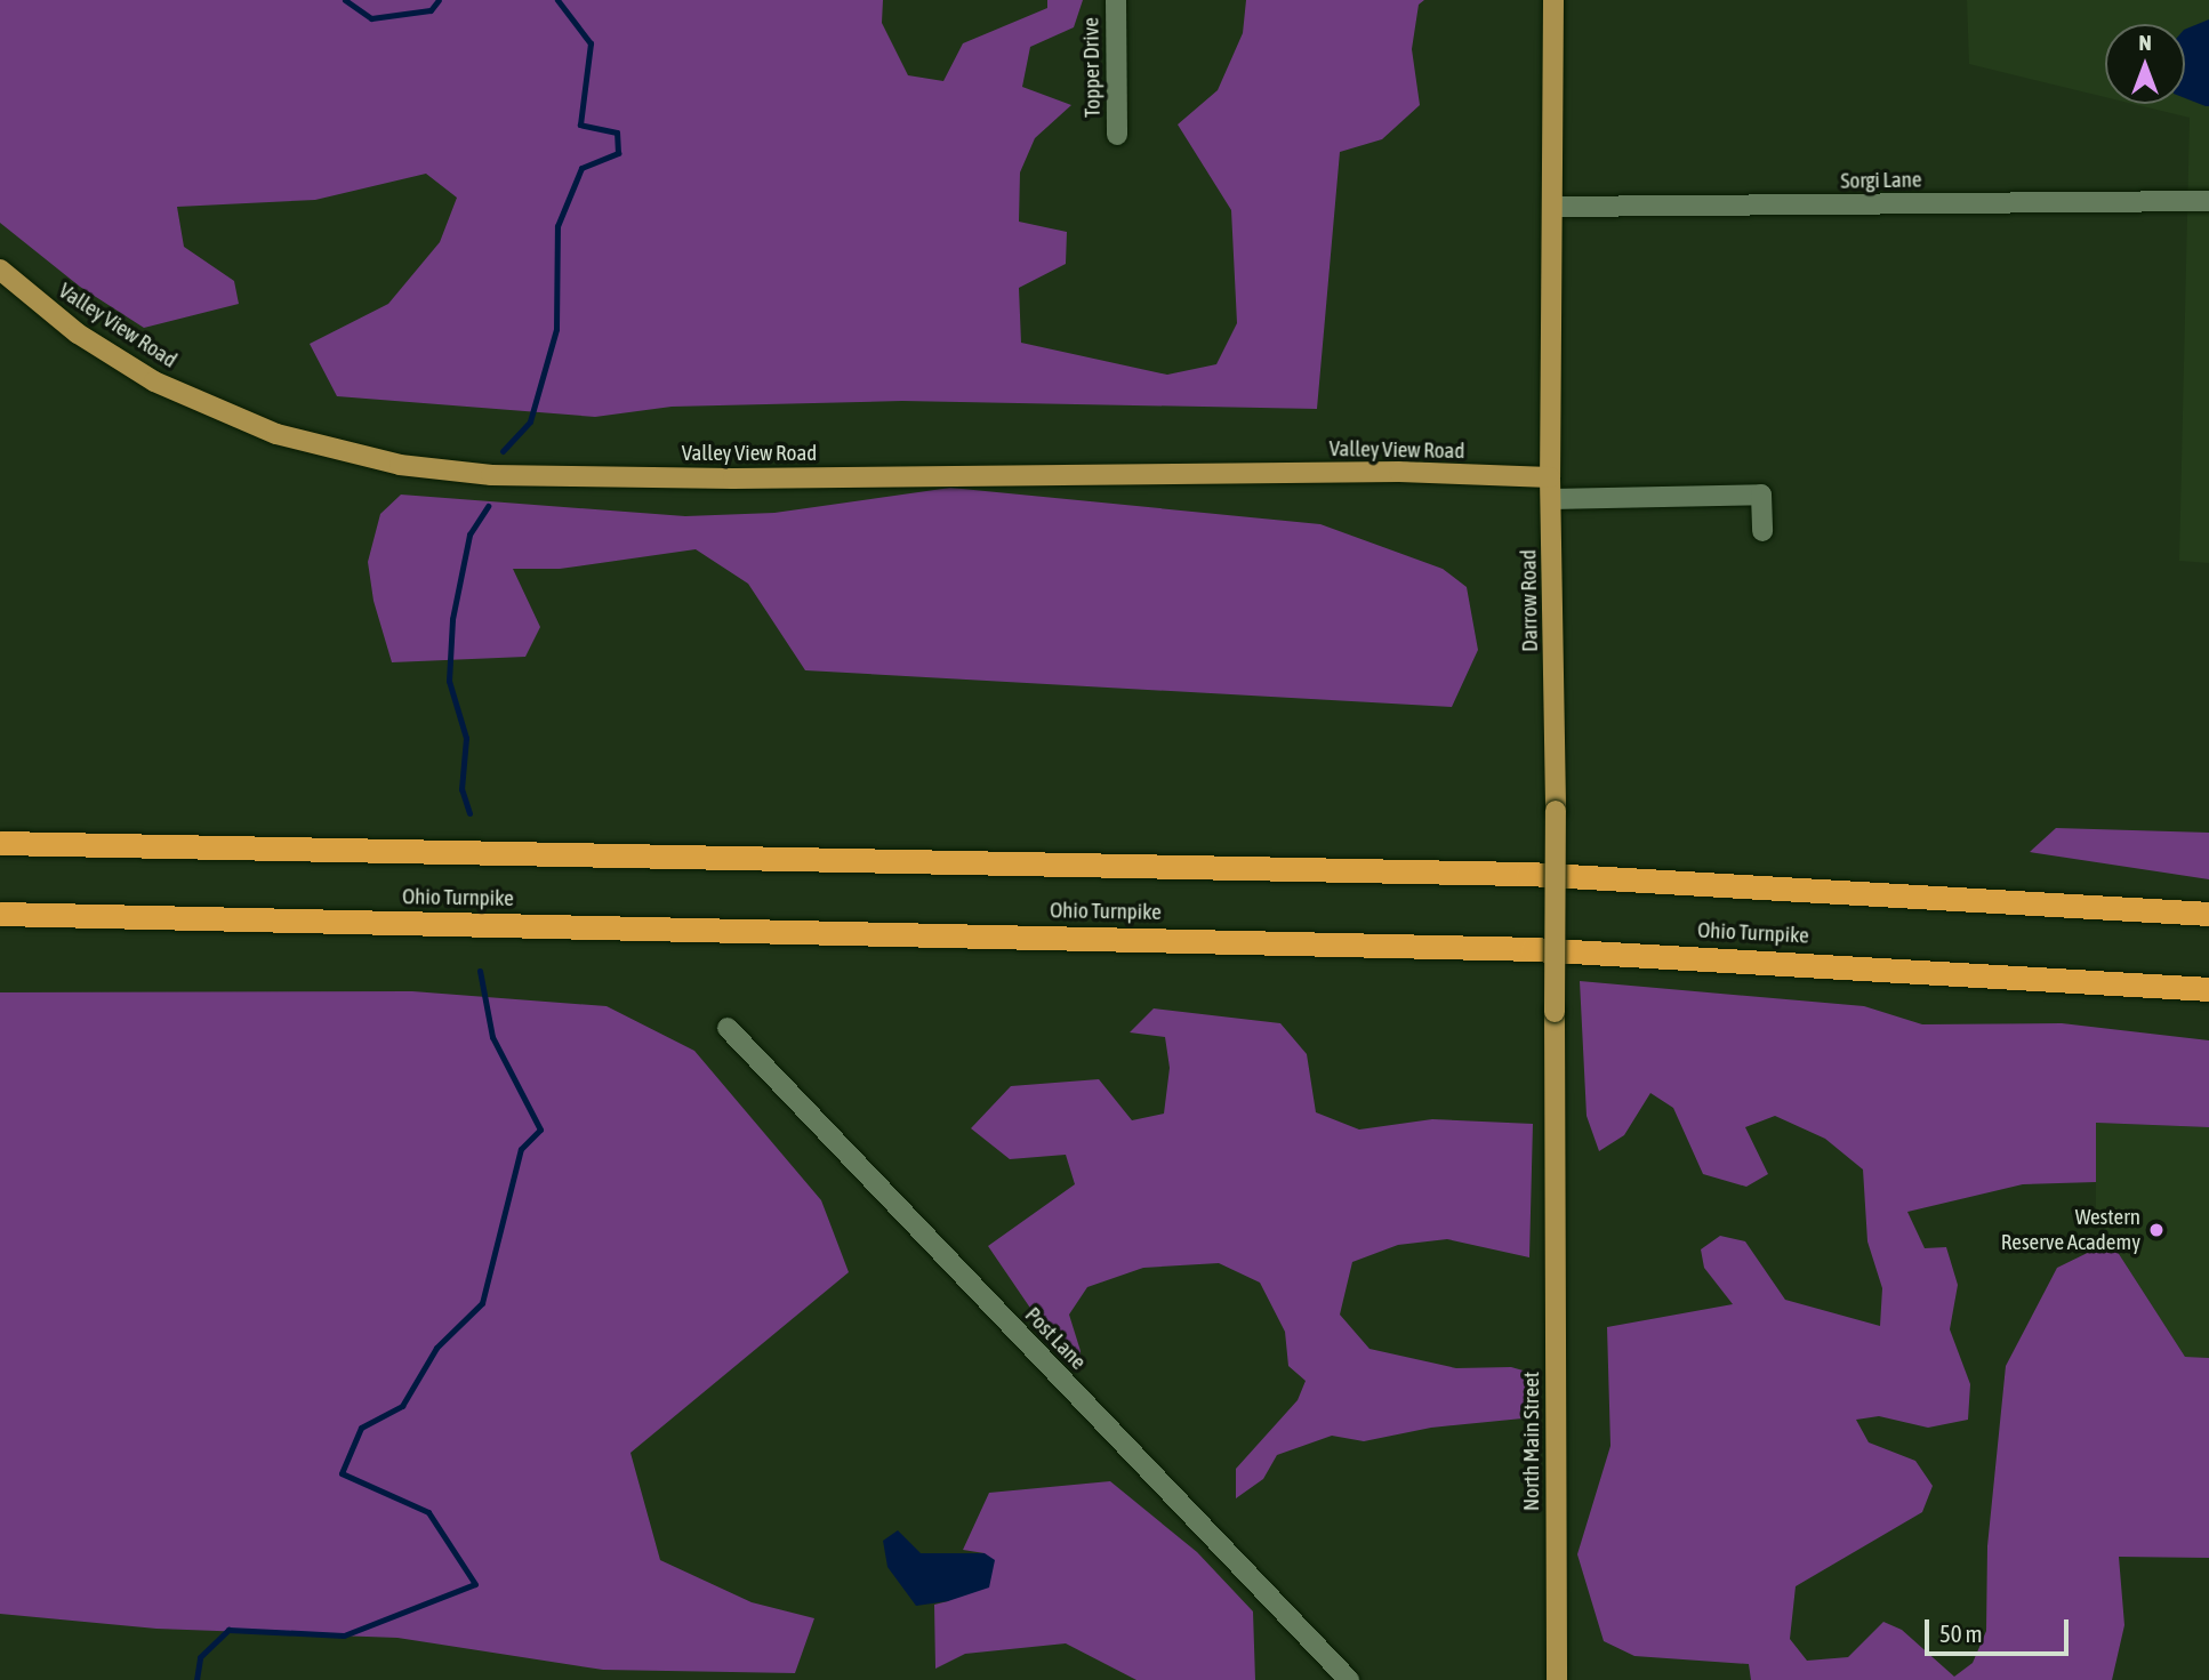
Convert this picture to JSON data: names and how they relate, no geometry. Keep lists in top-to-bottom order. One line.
{"streets":{"highway":["Ohio Turnpike"],"main road":["Valley View Road","Darrow Road","North Main Street"],"street":["Topper Drive","Sorgi Lane","Post Lane"]},"crossings":[["Sorgi Lane","Darrow Road"],["Valley View Road","Darrow Road"],["Darrow Road","North Main Street"]],"places":["Western Reserve Academy"],"scale_bar":"50 m","north":"top"}
